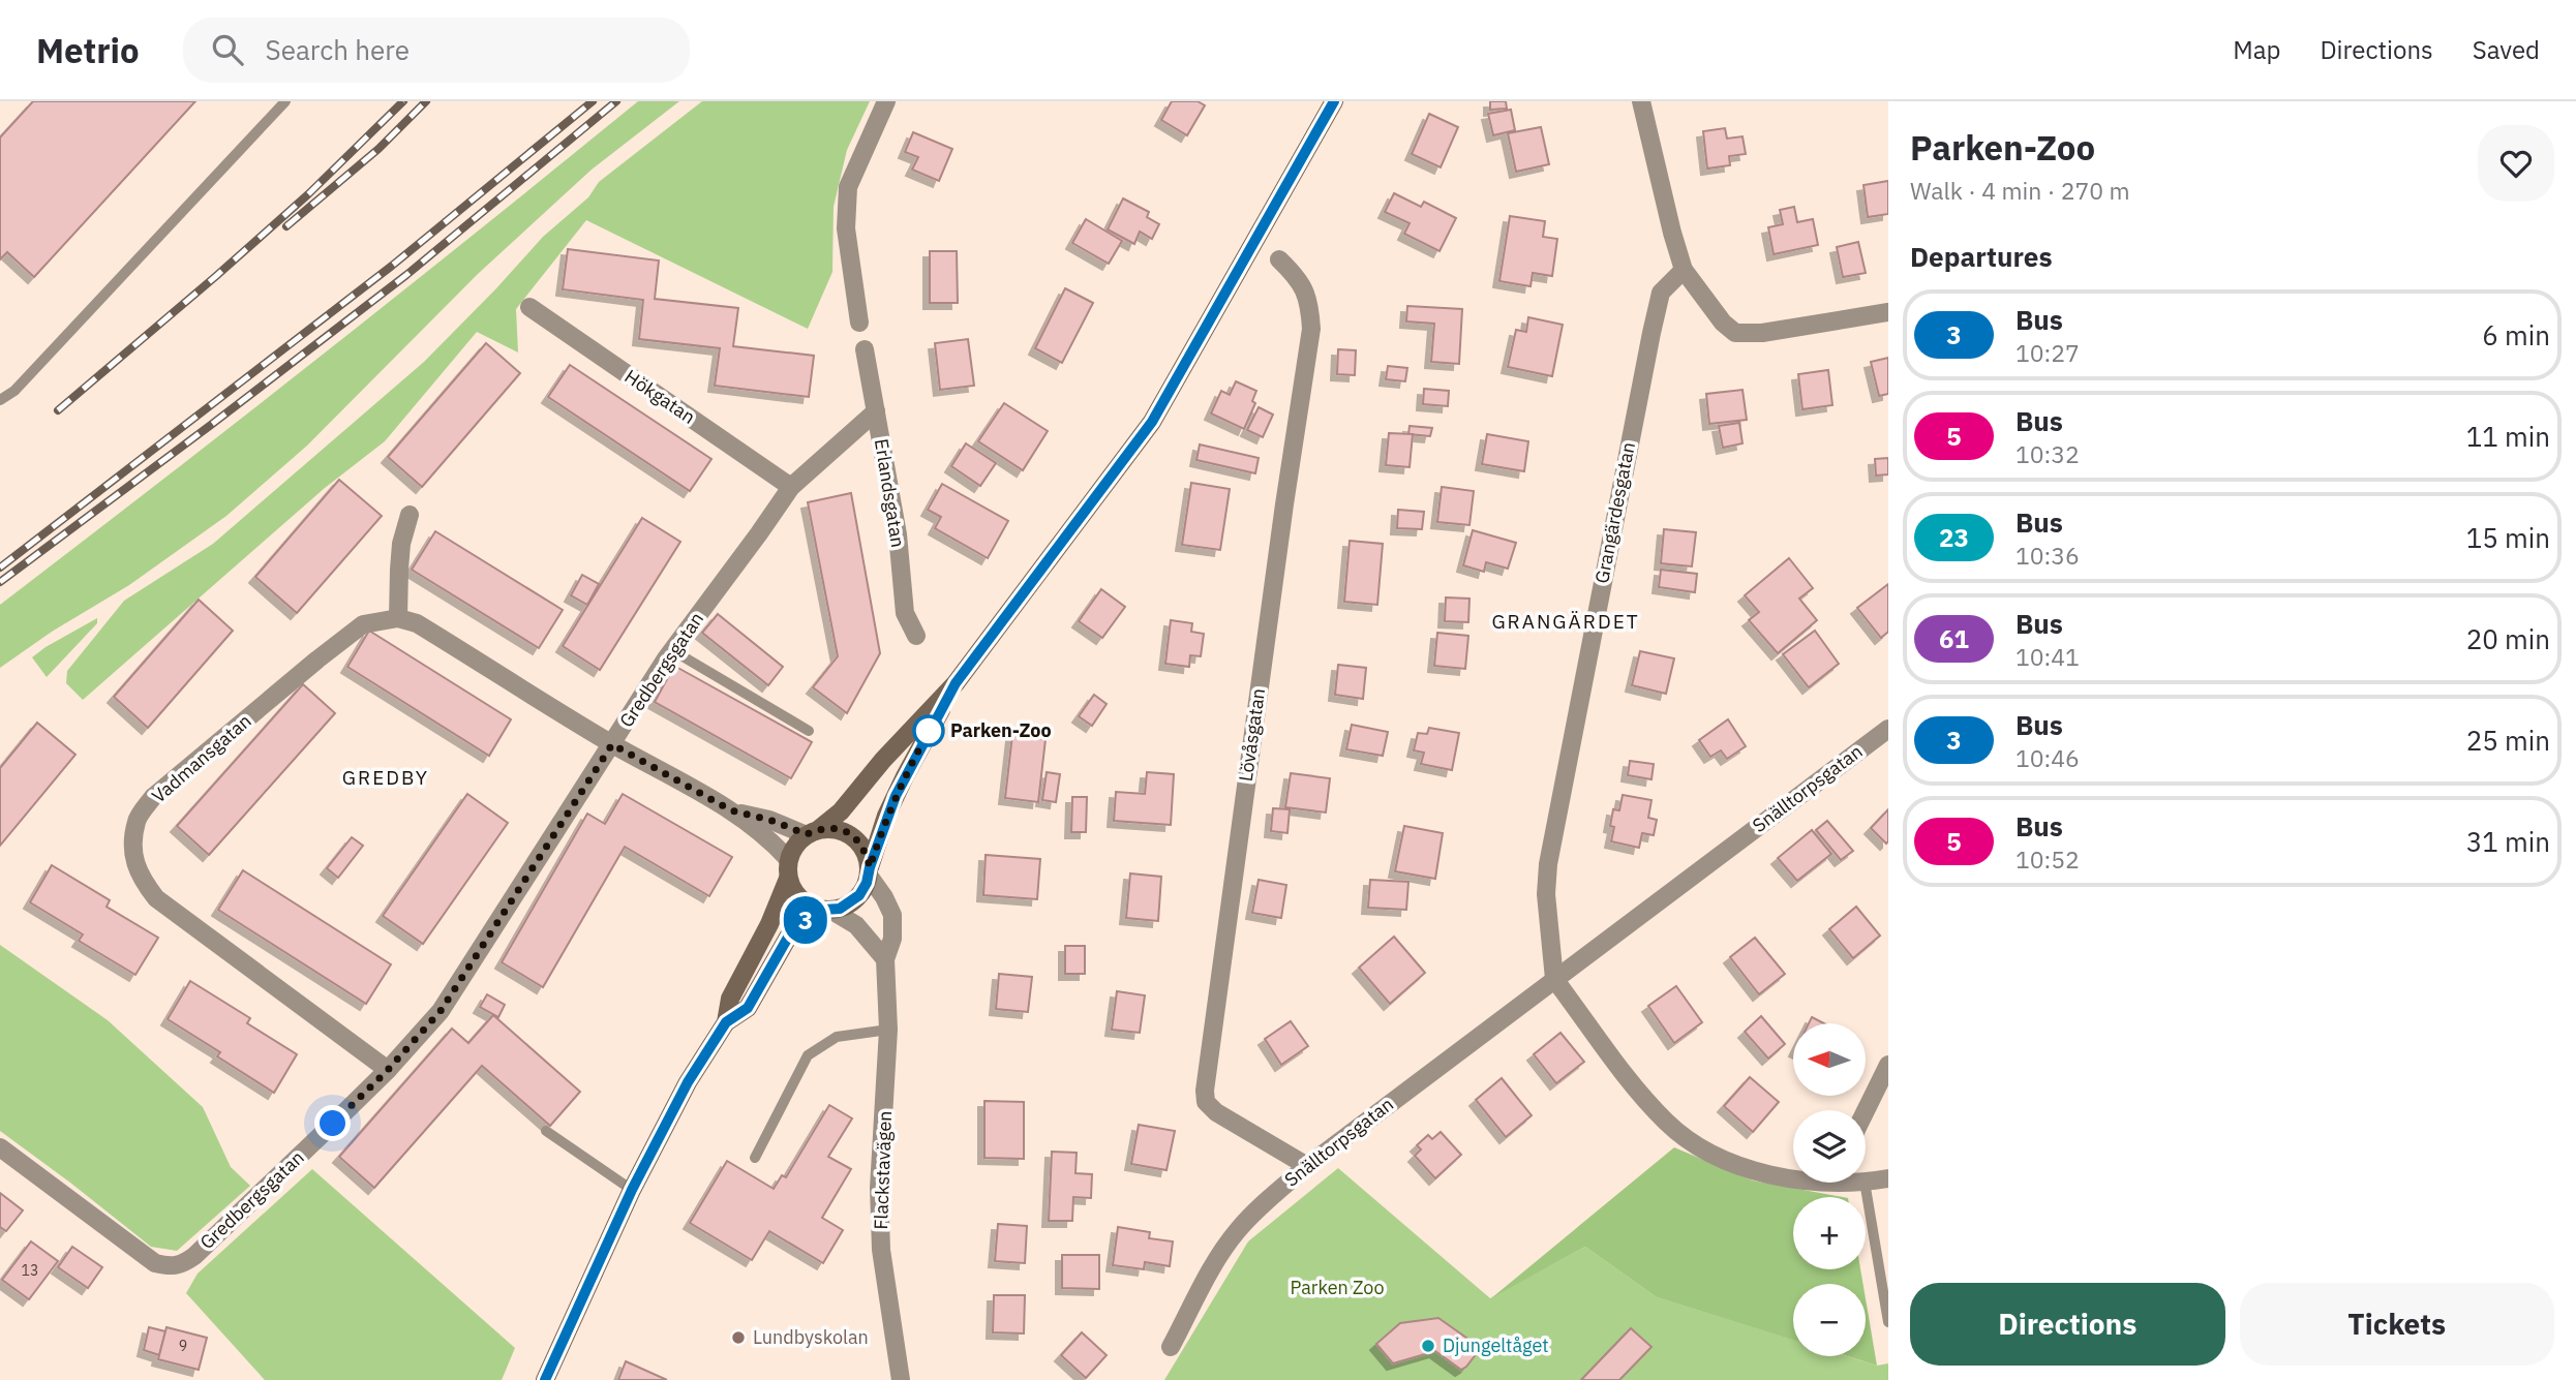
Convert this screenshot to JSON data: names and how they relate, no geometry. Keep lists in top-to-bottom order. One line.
{"streets":{"street":["Hökgatan","Erlandsgatan","Grangärdesgatan","Gredbergsgatan","Lövåsgatan","Vadmansgatan","Snälltorpsgatan","Flackstavägen"]},"crossings":[["Hökgatan","Gredbergsgatan"],["Erlandsgatan","Gredbergsgatan"],["Grangärdesgatan","Snälltorpsgatan"],["Gredbergsgatan","Vadmansgatan"],["Lövåsgatan","Snälltorpsgatan"]],"districts":["GRANGÄRDET","GREDBY"],"parks":["Parken Zoo"],"places":["Parken-Zoo","Lundbyskolan","Djungeltåget"],"lines":["bus line 3"],"house_numbers":["13","9"],"north":"left","page":{"header":"Metrio","search":"Search here","nav":["Map","Directions","Saved"],"on_map":"3","heading":[["Parken-Zoo","Walk · 4 min · 270 m"],"Departures"],"list":[{"mark":"3","name":"Bus","note":"10:27","value":"6 min"},{"mark":"5","name":"Bus","note":"10:32","value":"11 min"},{"mark":"23","name":"Bus","note":"10:36","value":"15 min"},{"mark":"61","name":"Bus","note":"10:41","value":"20 min"},{"mark":"3","name":"Bus","note":"10:46","value":"25 min"},{"mark":"5","name":"Bus","note":"10:52","value":"31 min"}],"map_buttons":["+","−"],"buttons":["Directions","Tickets"]}}
